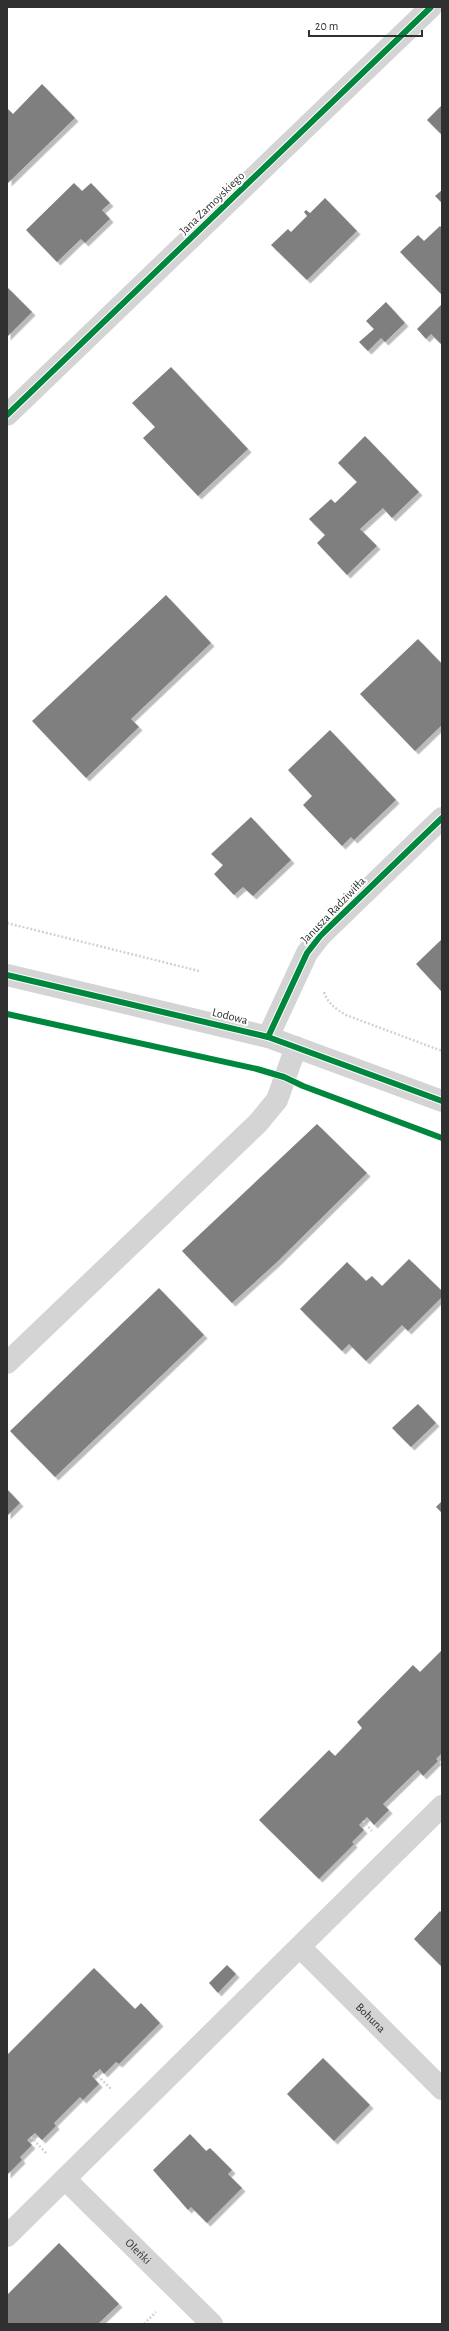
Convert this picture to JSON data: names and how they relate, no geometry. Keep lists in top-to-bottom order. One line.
{"streets":{"street":["Jana Zamoyskiego","Janusza Radziwiłła","Lodowa","Bohuna","Oleńki"]},"crossings":[["Janusza Radziwiłła","Lodowa"]],"scale_bar":"20 m"}
